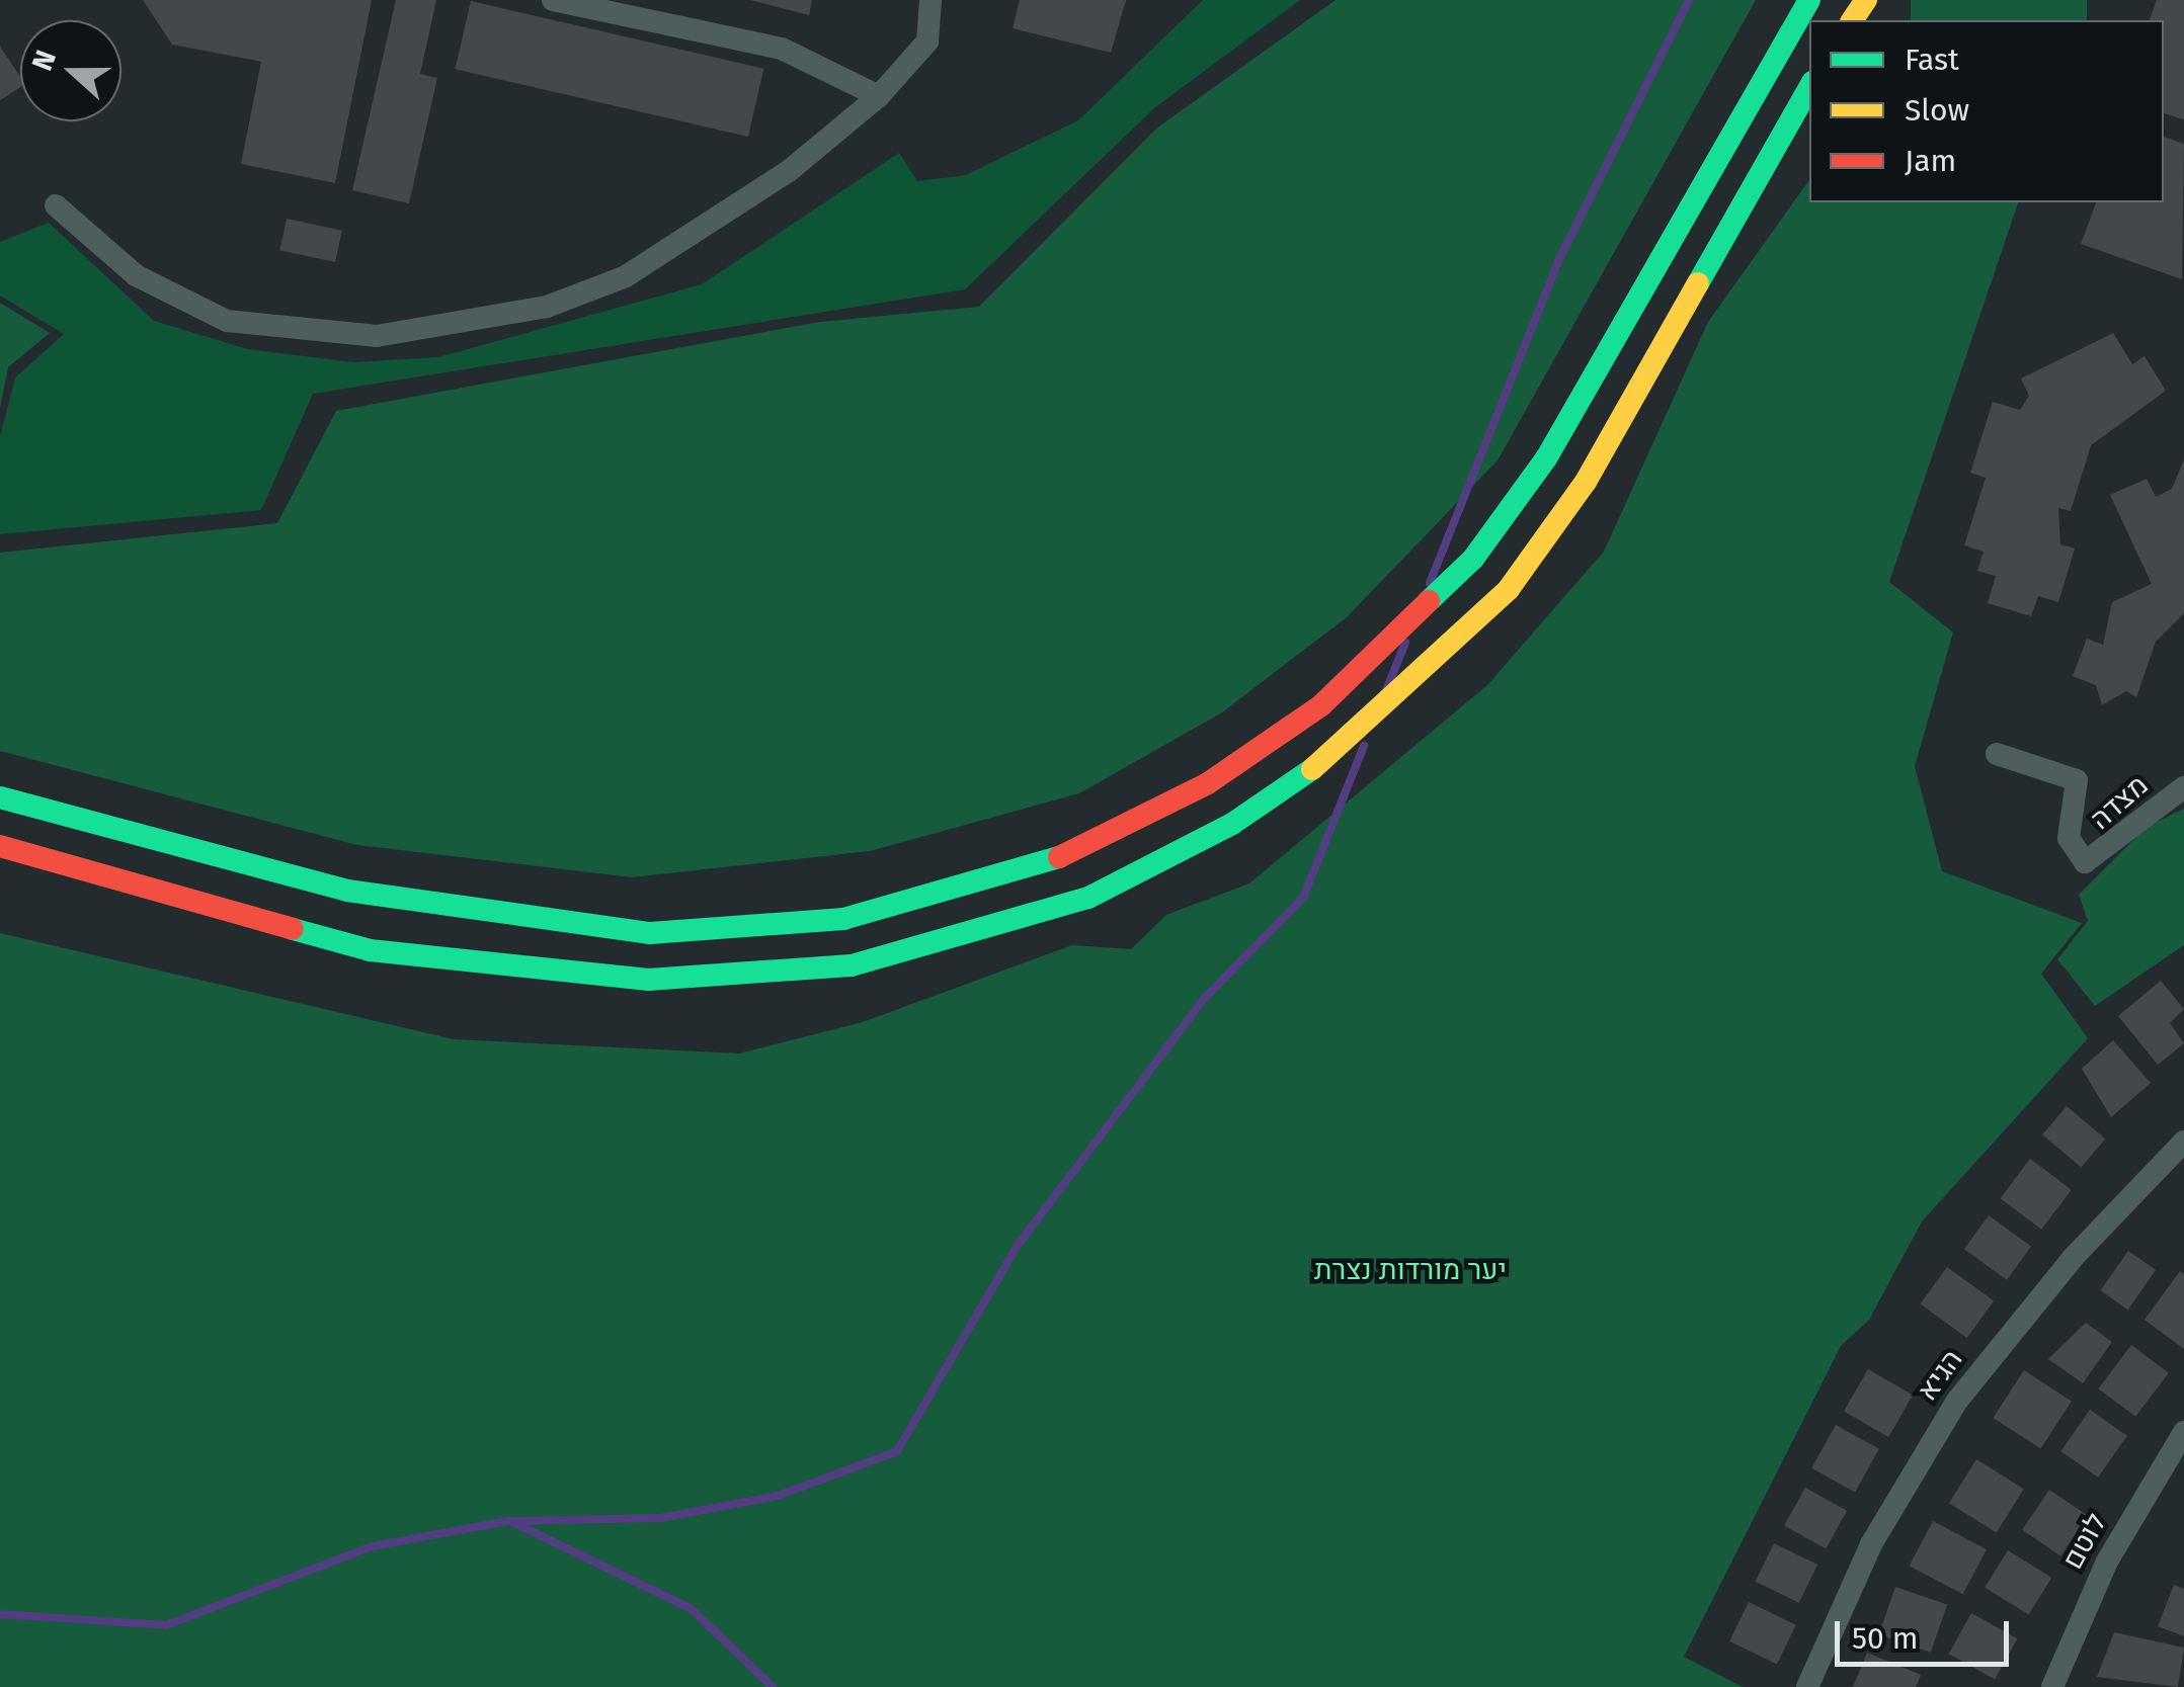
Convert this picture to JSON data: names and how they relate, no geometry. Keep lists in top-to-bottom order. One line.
{"streets":{"street":["מצדה","הגיא","לוטם"]},"parks":["יער מורדות נצרת"],"legend":["Fast","Slow","Jam"],"scale_bar":"50 m","north":"left"}
